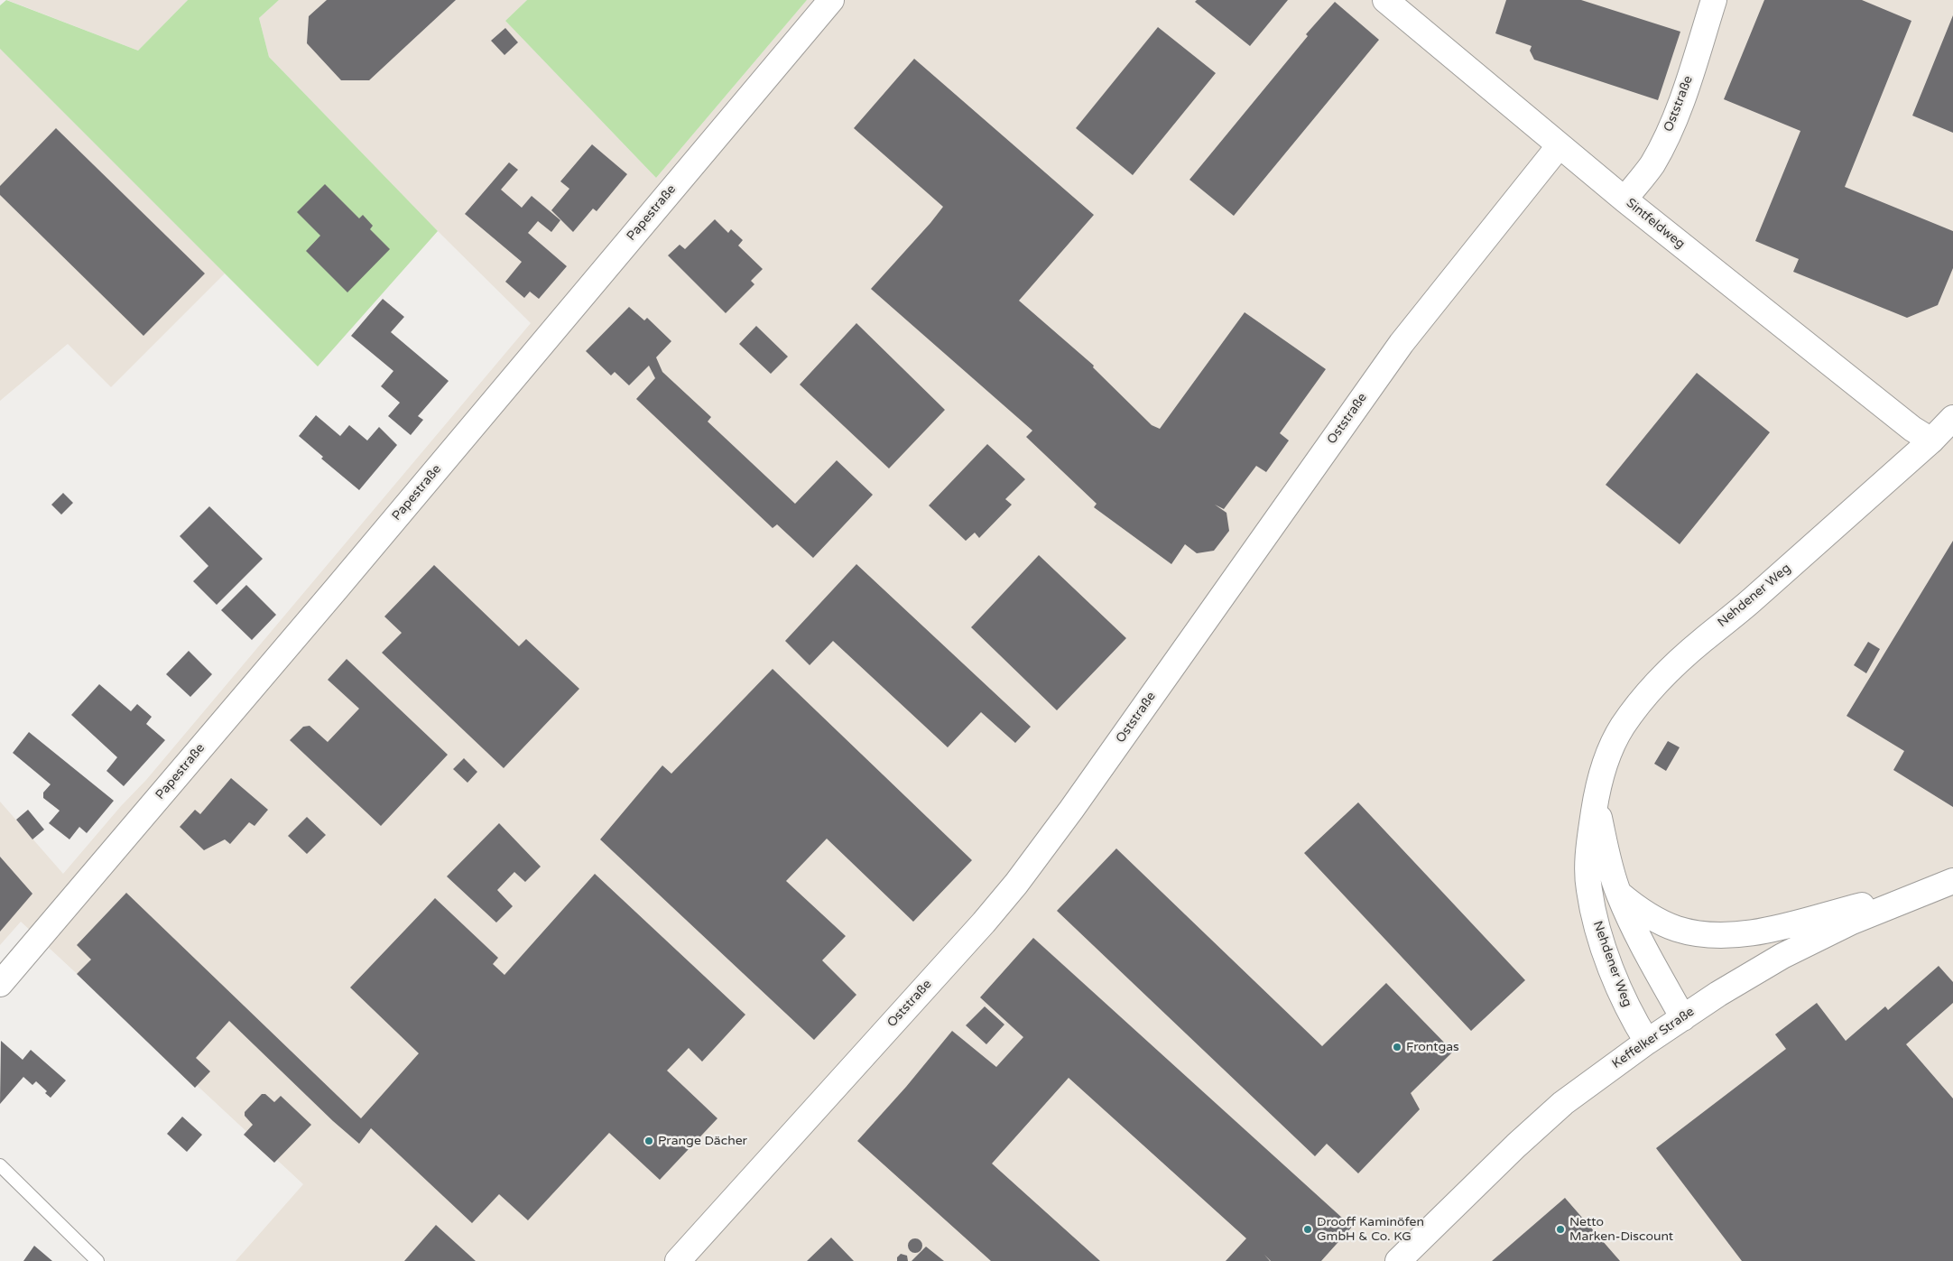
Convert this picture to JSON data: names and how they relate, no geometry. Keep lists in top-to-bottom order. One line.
{"streets":{"street":["Oststraße","Papestraße","Sintfeldweg","Nehdener Weg","Keffelker Straße"]},"crossings":[["Oststraße","Sintfeldweg"],["Sintfeldweg","Nehdener Weg"],["Nehdener Weg","Keffelker Straße"]],"places":["Frontgas","Prange Dächer","Drooff Kaminöfen GmbH & Co. KG","Netto Marken-Discount"]}
